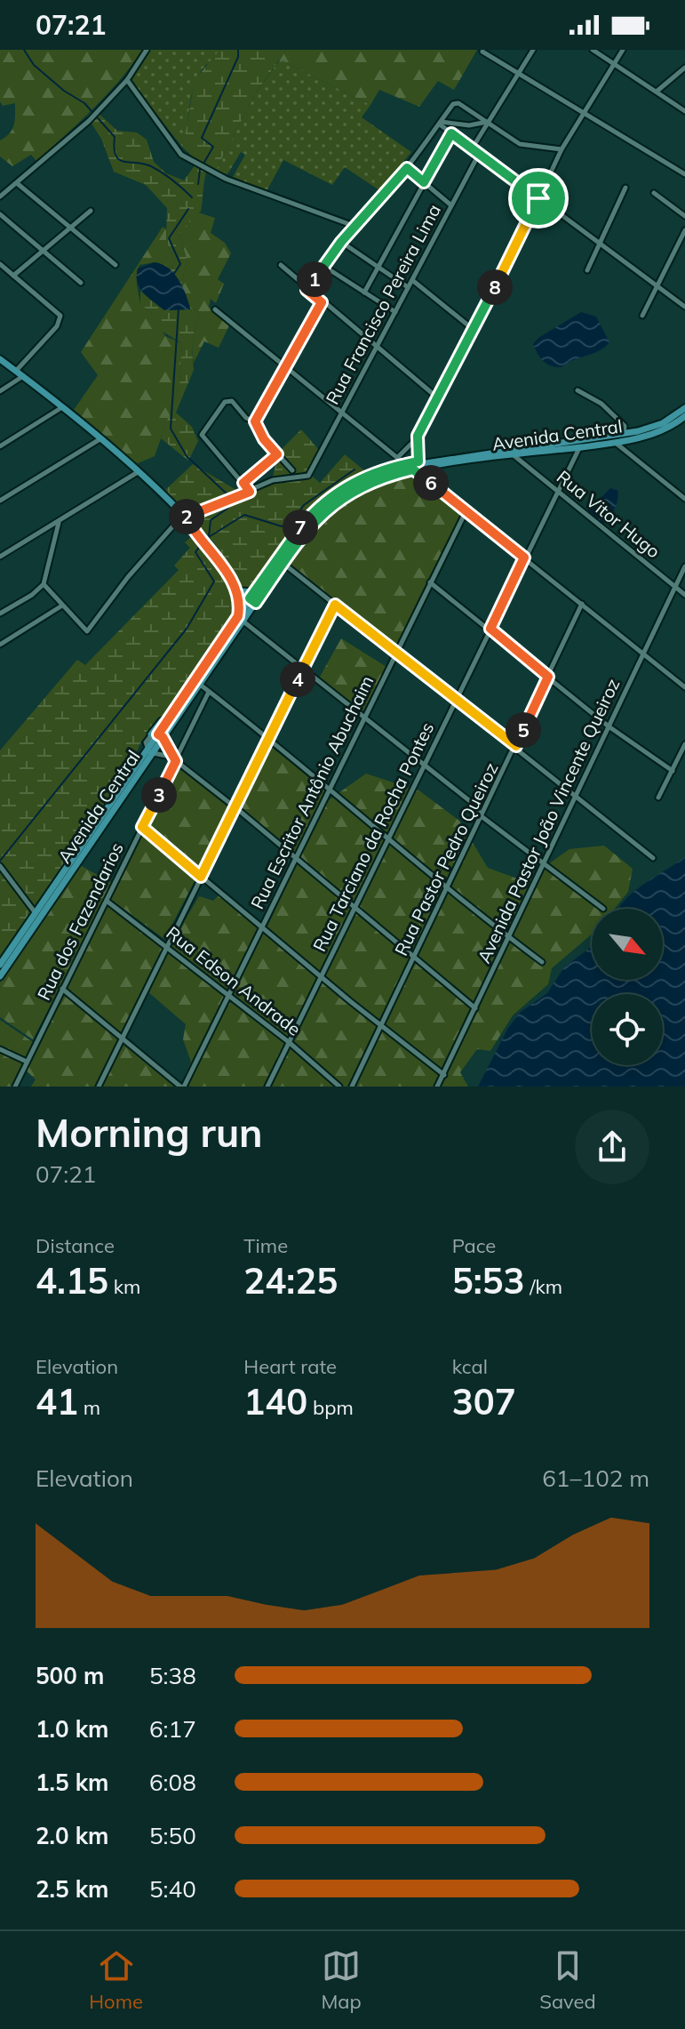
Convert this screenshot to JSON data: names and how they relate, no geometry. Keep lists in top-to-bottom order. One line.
{"streets":{"main road":["Avenida Central"],"street":["Rua Francisco Pereira Lima","Rua Vitor Hugo","Rua Escritor Antônio Abuchaim","Avenida Pastor João Vincente Queiroz","Rua Tarciano da Rocha Pontes","Rua Pastor Pedro Queiroz","Rua dos Fazendarios","Rua Edson Andrade"]},"crossings":[["Avenida Central","Rua Vitor Hugo"],["Avenida Central","Rua Tarciano da Rocha Pontes"],["Rua Vitor Hugo","Avenida Pastor João Vincente Queiroz"],["Rua Vitor Hugo","Rua Tarciano da Rocha Pontes"],["Rua Escritor Antônio Abuchaim","Rua Edson Andrade"],["Rua Tarciano da Rocha Pontes","Rua Edson Andrade"],["Rua dos Fazendarios","Rua Edson Andrade"]],"north":"bottom right","page":{"status":"07:21","pins":["1","8","6","2","7","4","5","3"],"heading":["Morning run","07:21"],"stats":[["Distance","4.15 km"],["Time","24:25"],["Pace","5:53 /km"],["Elevation","41 m"],["Heart rate","140 bpm"],["kcal","307"]],"chart":["Elevation","61–102 m"],"list":[{"name":"500 m","note":"5:38"},{"name":"1.0 km","note":"6:17"},{"name":"1.5 km","note":"6:08"},{"name":"2.0 km","note":"5:50"},{"name":"2.5 km","note":"5:40"}],"tabs":["Home","Map","Saved"]}}
